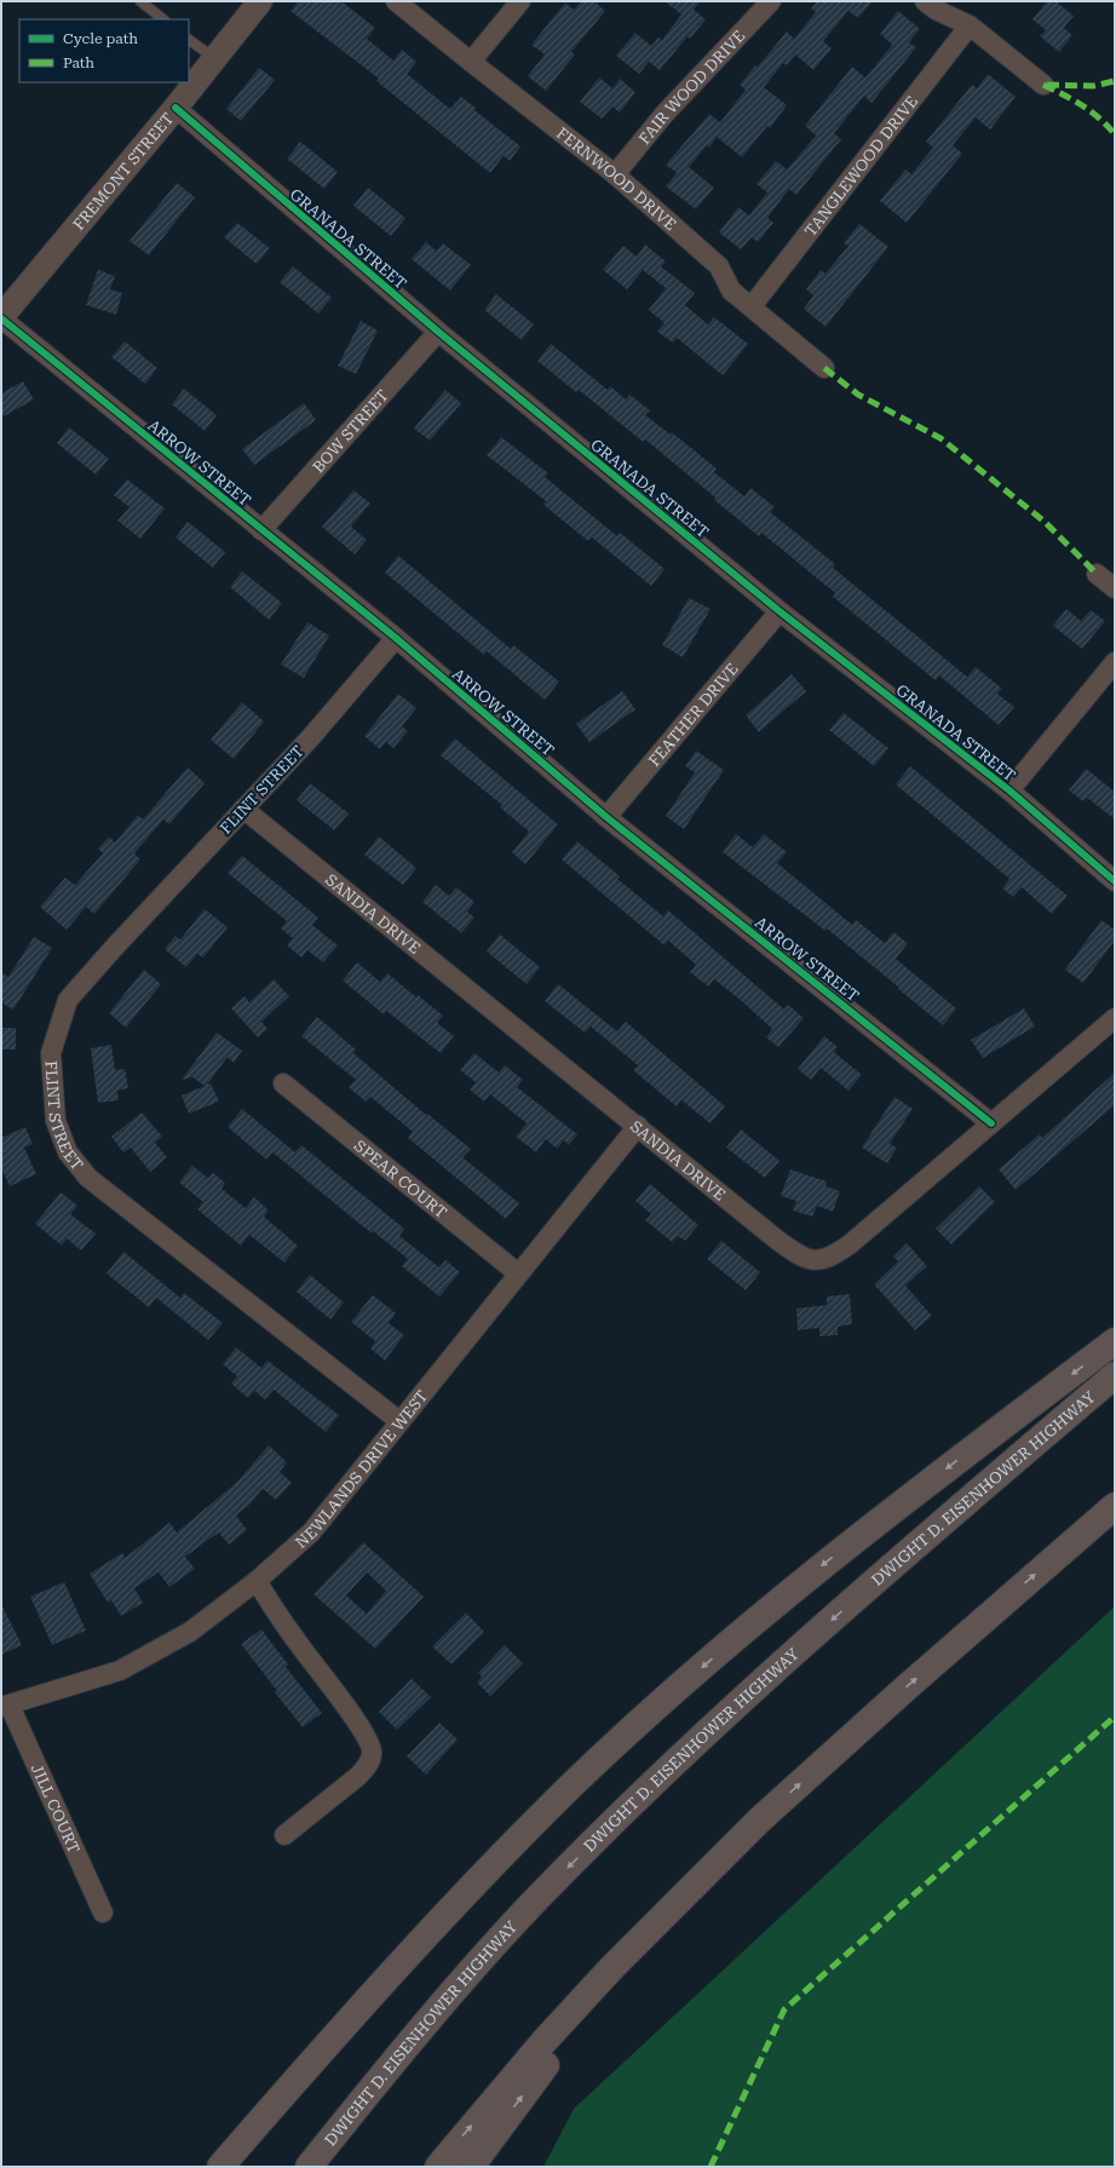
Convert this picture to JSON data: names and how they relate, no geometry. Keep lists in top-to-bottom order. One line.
{"streets":{"highway":["DWIGHT D. EISENHOWER HIGHWAY"],"street":["FAIR WOOD DRIVE","TANGLEWOOD DRIVE","FREMONT STREET","FERNWOOD DRIVE","GRANADA STREET","BOW STREET","ARROW STREET","FEATHER DRIVE","FLINT STREET","SANDIA DRIVE","SPEAR COURT","NEWLANDS DRIVE WEST","JILL COURT"]},"crossings":[["FAIR WOOD DRIVE","FERNWOOD DRIVE"],["TANGLEWOOD DRIVE","FERNWOOD DRIVE"],["FREMONT STREET","GRANADA STREET"],["FREMONT STREET","ARROW STREET"],["GRANADA STREET","BOW STREET"],["GRANADA STREET","FEATHER DRIVE"],["BOW STREET","ARROW STREET"],["ARROW STREET","FEATHER DRIVE"],["ARROW STREET","FLINT STREET"],["ARROW STREET","SANDIA DRIVE"],["FLINT STREET","SANDIA DRIVE"],["FLINT STREET","NEWLANDS DRIVE WEST"],["SANDIA DRIVE","NEWLANDS DRIVE WEST"],["SPEAR COURT","NEWLANDS DRIVE WEST"],["NEWLANDS DRIVE WEST","JILL COURT"]],"legend":["Cycle path","Path"]}
